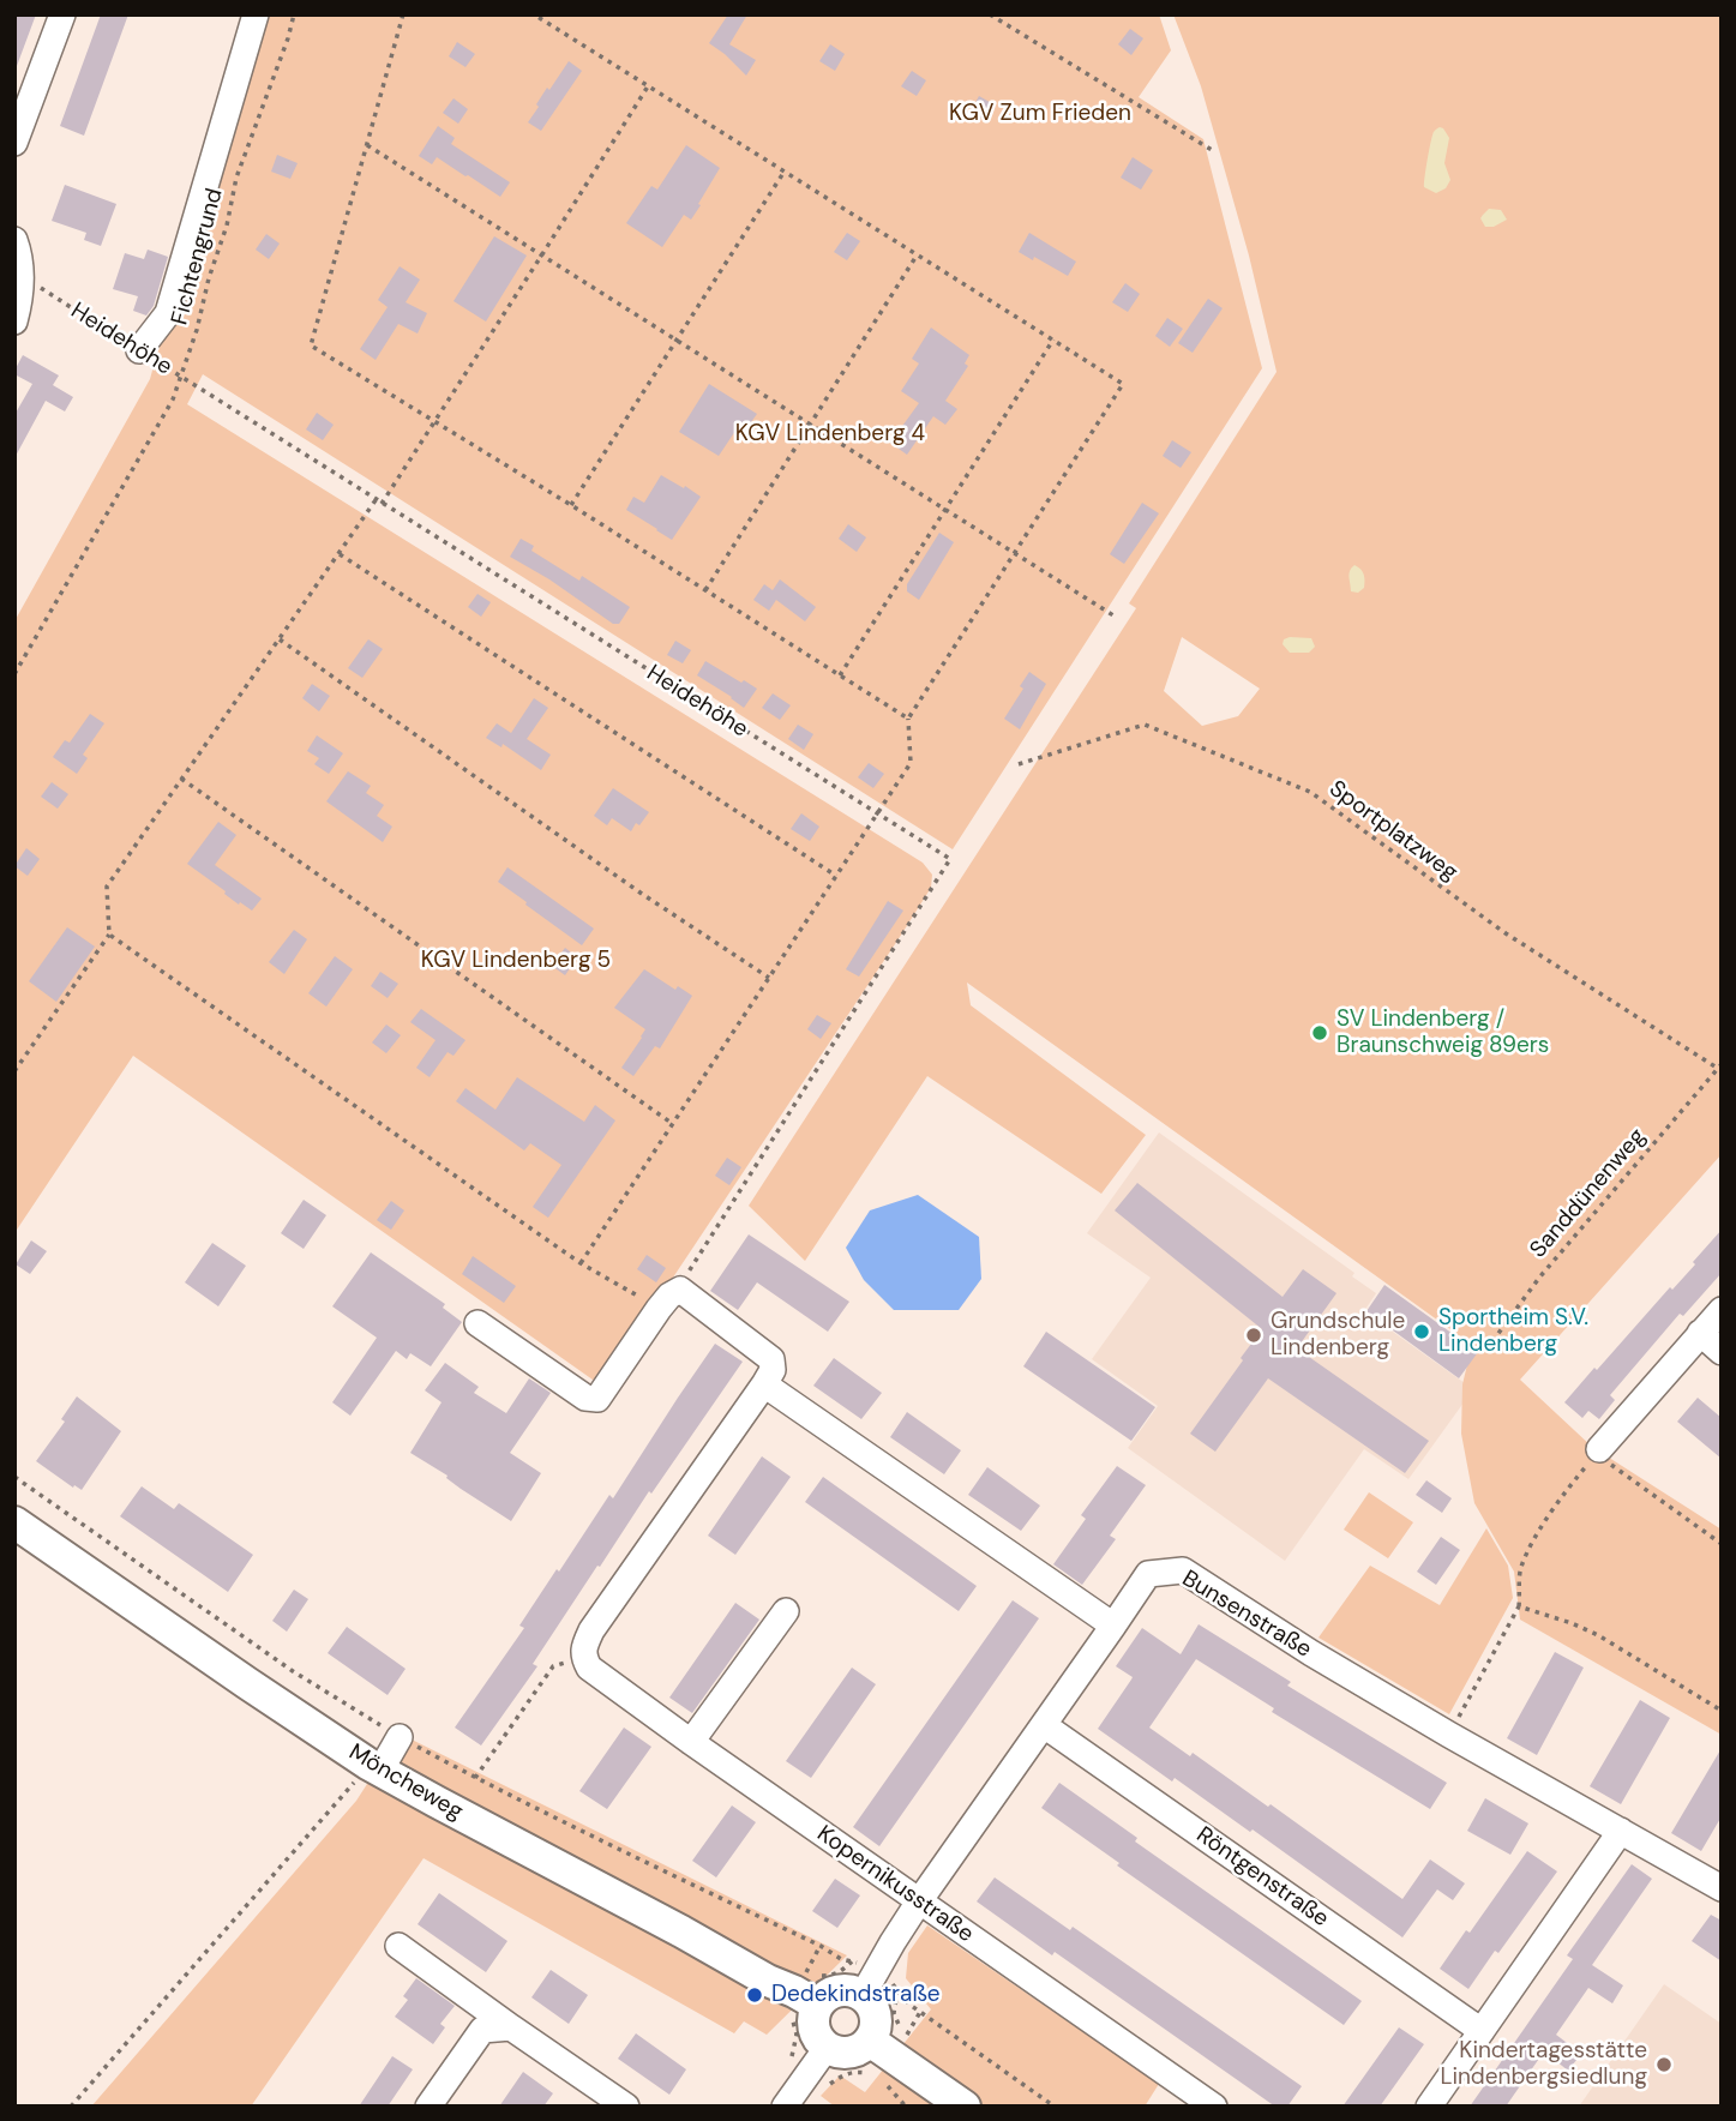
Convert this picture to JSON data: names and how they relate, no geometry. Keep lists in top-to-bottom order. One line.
{"streets":{"main road":["Möncheweg"],"street":["Bunsenstraße","Röntgenstraße","Kopernikusstraße"],"path":["Fichtengrund","Heidehöhe","Sportplatzweg","Sanddünenweg"]},"crossings":[["Fichtengrund","Heidehöhe"],["Sportplatzweg","Sanddünenweg"]],"parks":["KGV Zum Frieden","KGV Lindenberg 4","KGV Lindenberg 5"],"places":["SV Lindenberg / Braunschweig 89ers","Sportheim S.V. Lindenberg","Grundschule Lindenberg","Dedekindstraße","Kindertagesstätte Lindenbergsiedlung"]}
